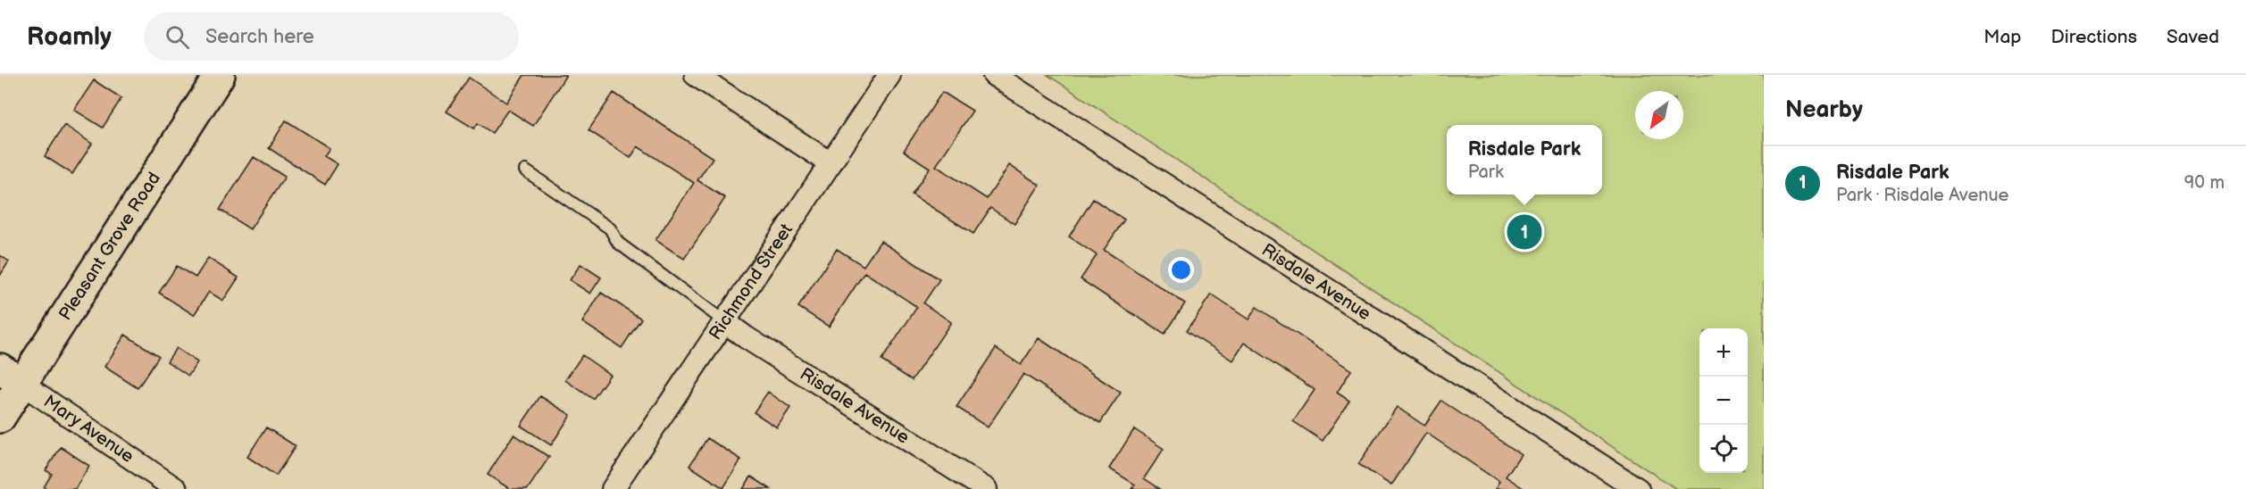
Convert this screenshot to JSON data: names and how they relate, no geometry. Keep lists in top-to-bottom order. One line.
{"streets":{"street":["Pleasant Grove Road","Richmond Street","Risdale Avenue","Mary Avenue"]},"crossings":[["Pleasant Grove Road","Mary Avenue"],["Richmond Street","Risdale Avenue"]],"north":"bottom left","page":{"header":"Roamly","search":"Search here","nav":["Map","Directions","Saved"],"heading":"Nearby","popup":["Risdale Park","Park"],"list":[{"mark":"1","name":"Risdale Park","note":"Park · Risdale Avenue","value":"90 m"}],"pins":"1","map_buttons":["+","−"]}}
